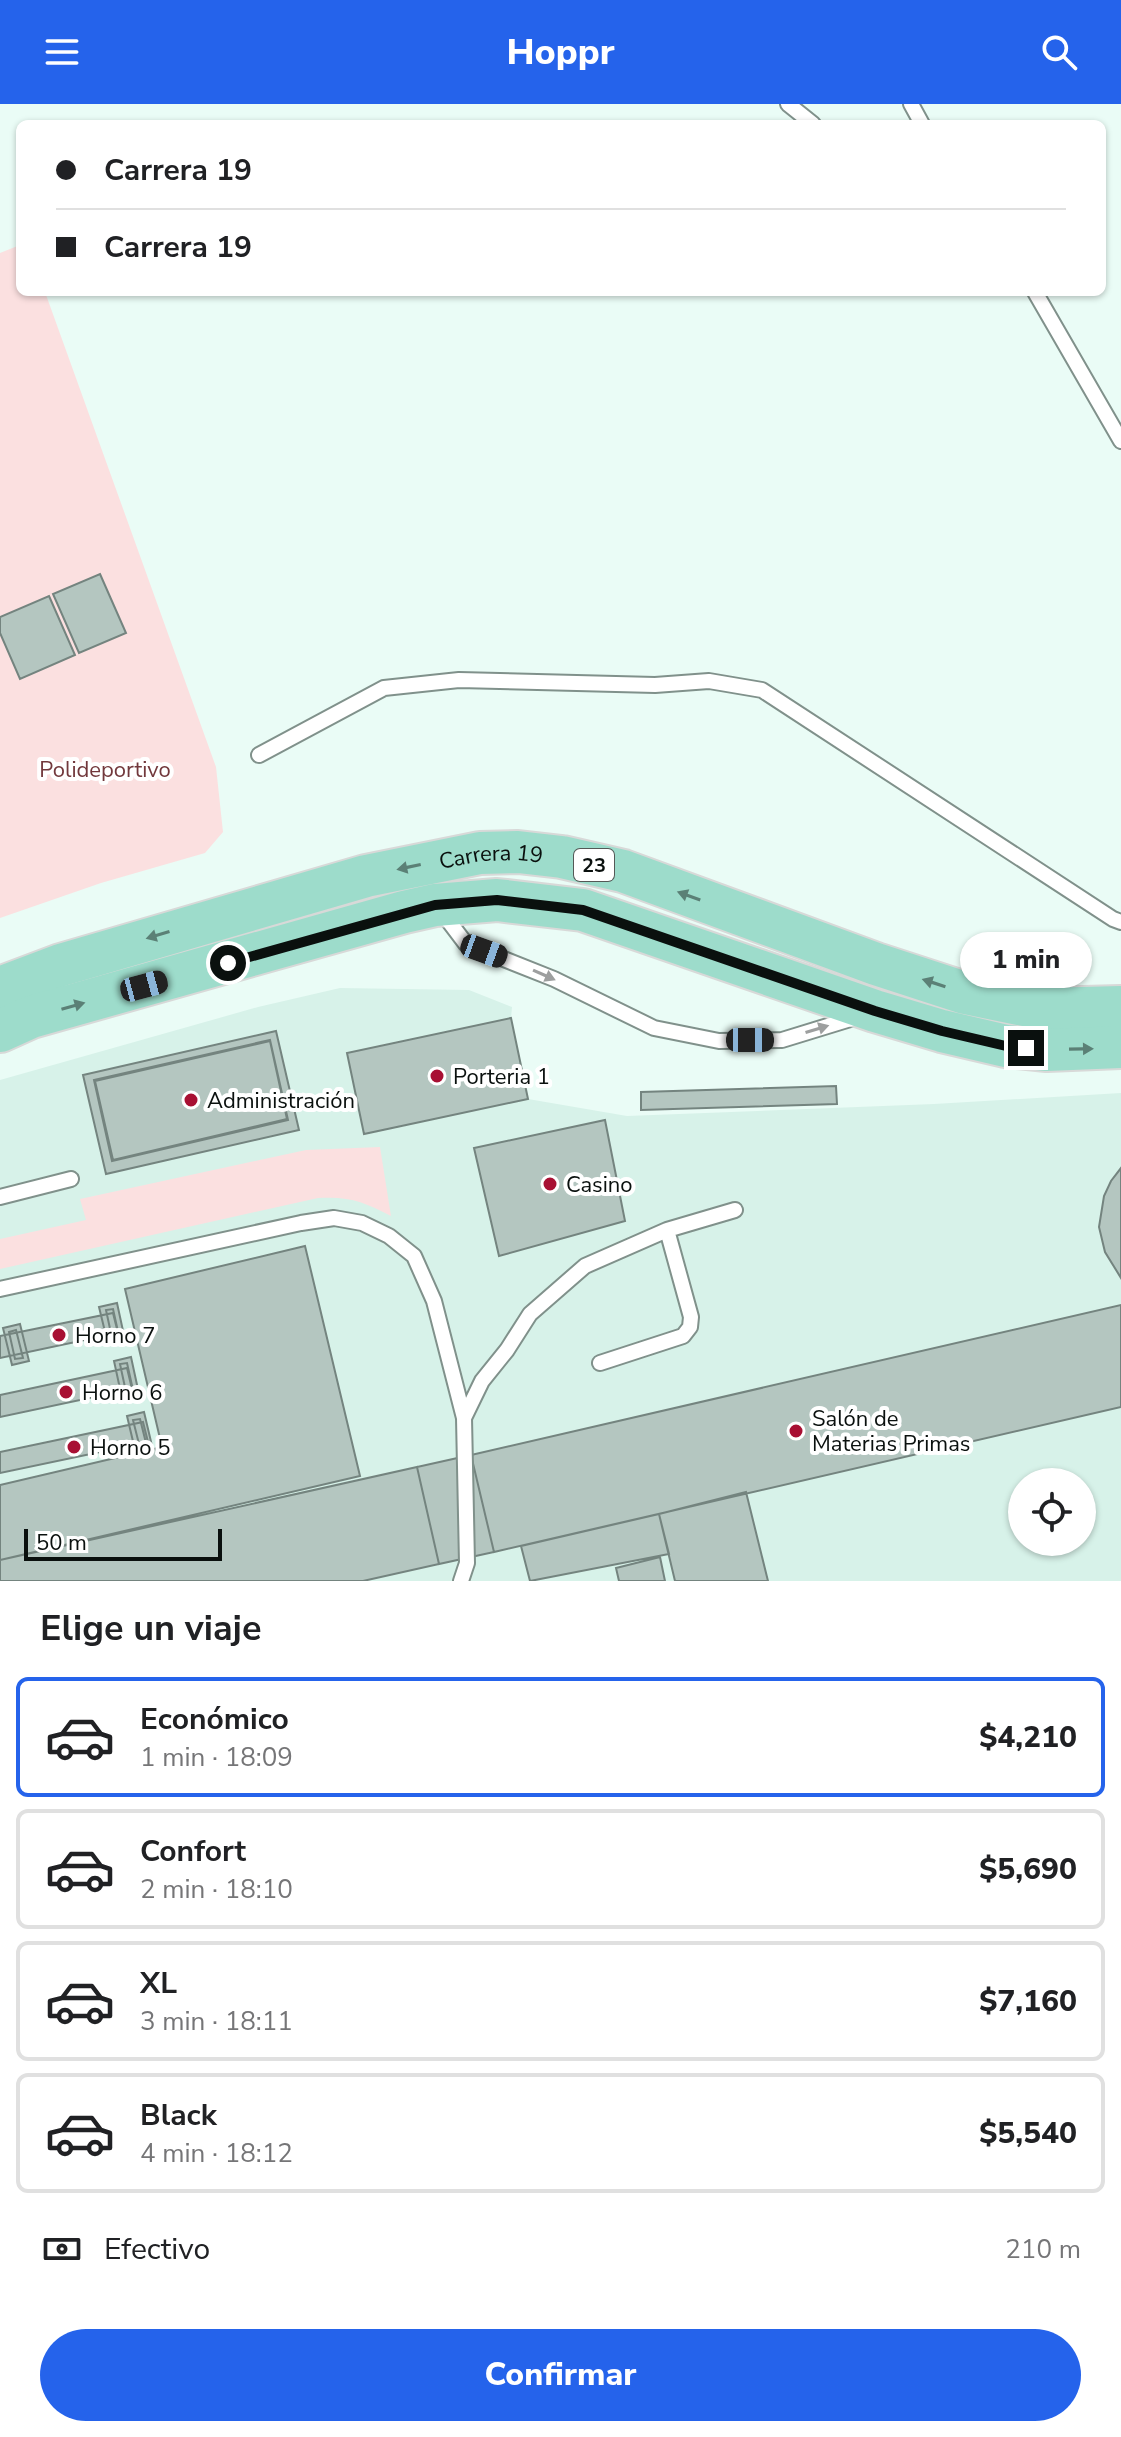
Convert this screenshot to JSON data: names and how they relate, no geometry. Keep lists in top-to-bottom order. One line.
{"streets":{"main road":["Carrera 19","23"]},"parks":["Polideportivo"],"places":["Porteria 1","Administración","Casino","Horno 7","Horno 6","Salón de Materias Primas","Horno 5"],"scale_bar":"50 m","page":{"header":"Hoppr","banner":["Carrera 19","Carrera 19"],"bubble":"1 min","scale":"50 m","heading":"Elige un viaje","list":[{"name":"Económico","note":"1 min · 18:09","value":"$4,210"},{"name":"Confort","note":"2 min · 18:10","value":"$5,690"},{"name":"XL","note":"3 min · 18:11","value":"$7,160"},{"name":"Black","note":"4 min · 18:12","value":"$5,540"}],"pay":["Efectivo","210 m"],"buttons":"Confirmar"}}
